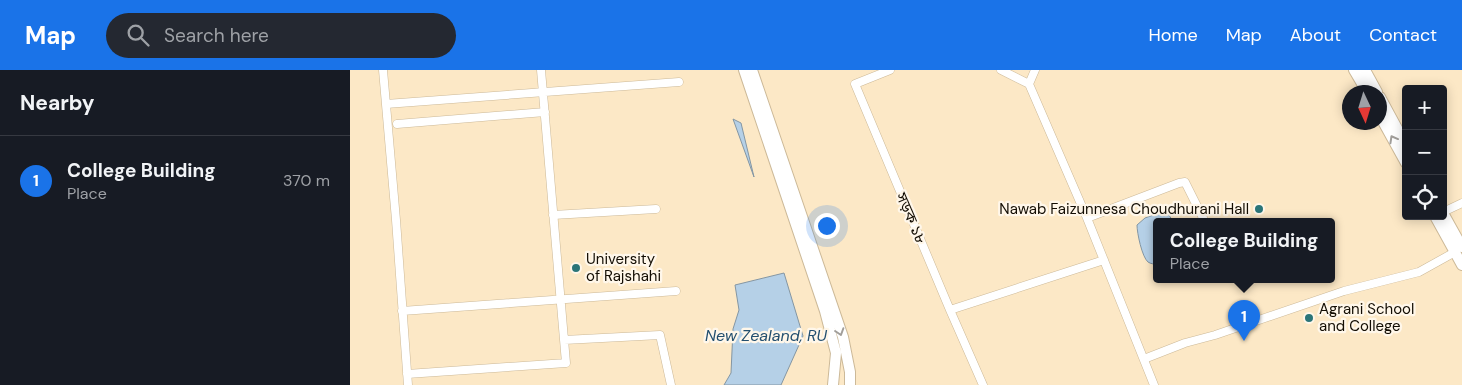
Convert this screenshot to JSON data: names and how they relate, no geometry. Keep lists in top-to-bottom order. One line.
{"streets":{"street":["সড়ক ১৮"]},"water":["New Zealand, RU"],"places":["Nawab Faizunnesa Choudhurani Hall","University of Rajshahi","Agrani School and College"],"north":"bottom","page":{"header":"Map","search":"Search here","nav":["Home","Map","About","Contact"],"heading":"Nearby","map_buttons":["+","−"],"list":[{"mark":"1","name":"College Building","note":"Place","value":"370 m"}],"popup":["College Building","Place"],"pins":"1"}}
